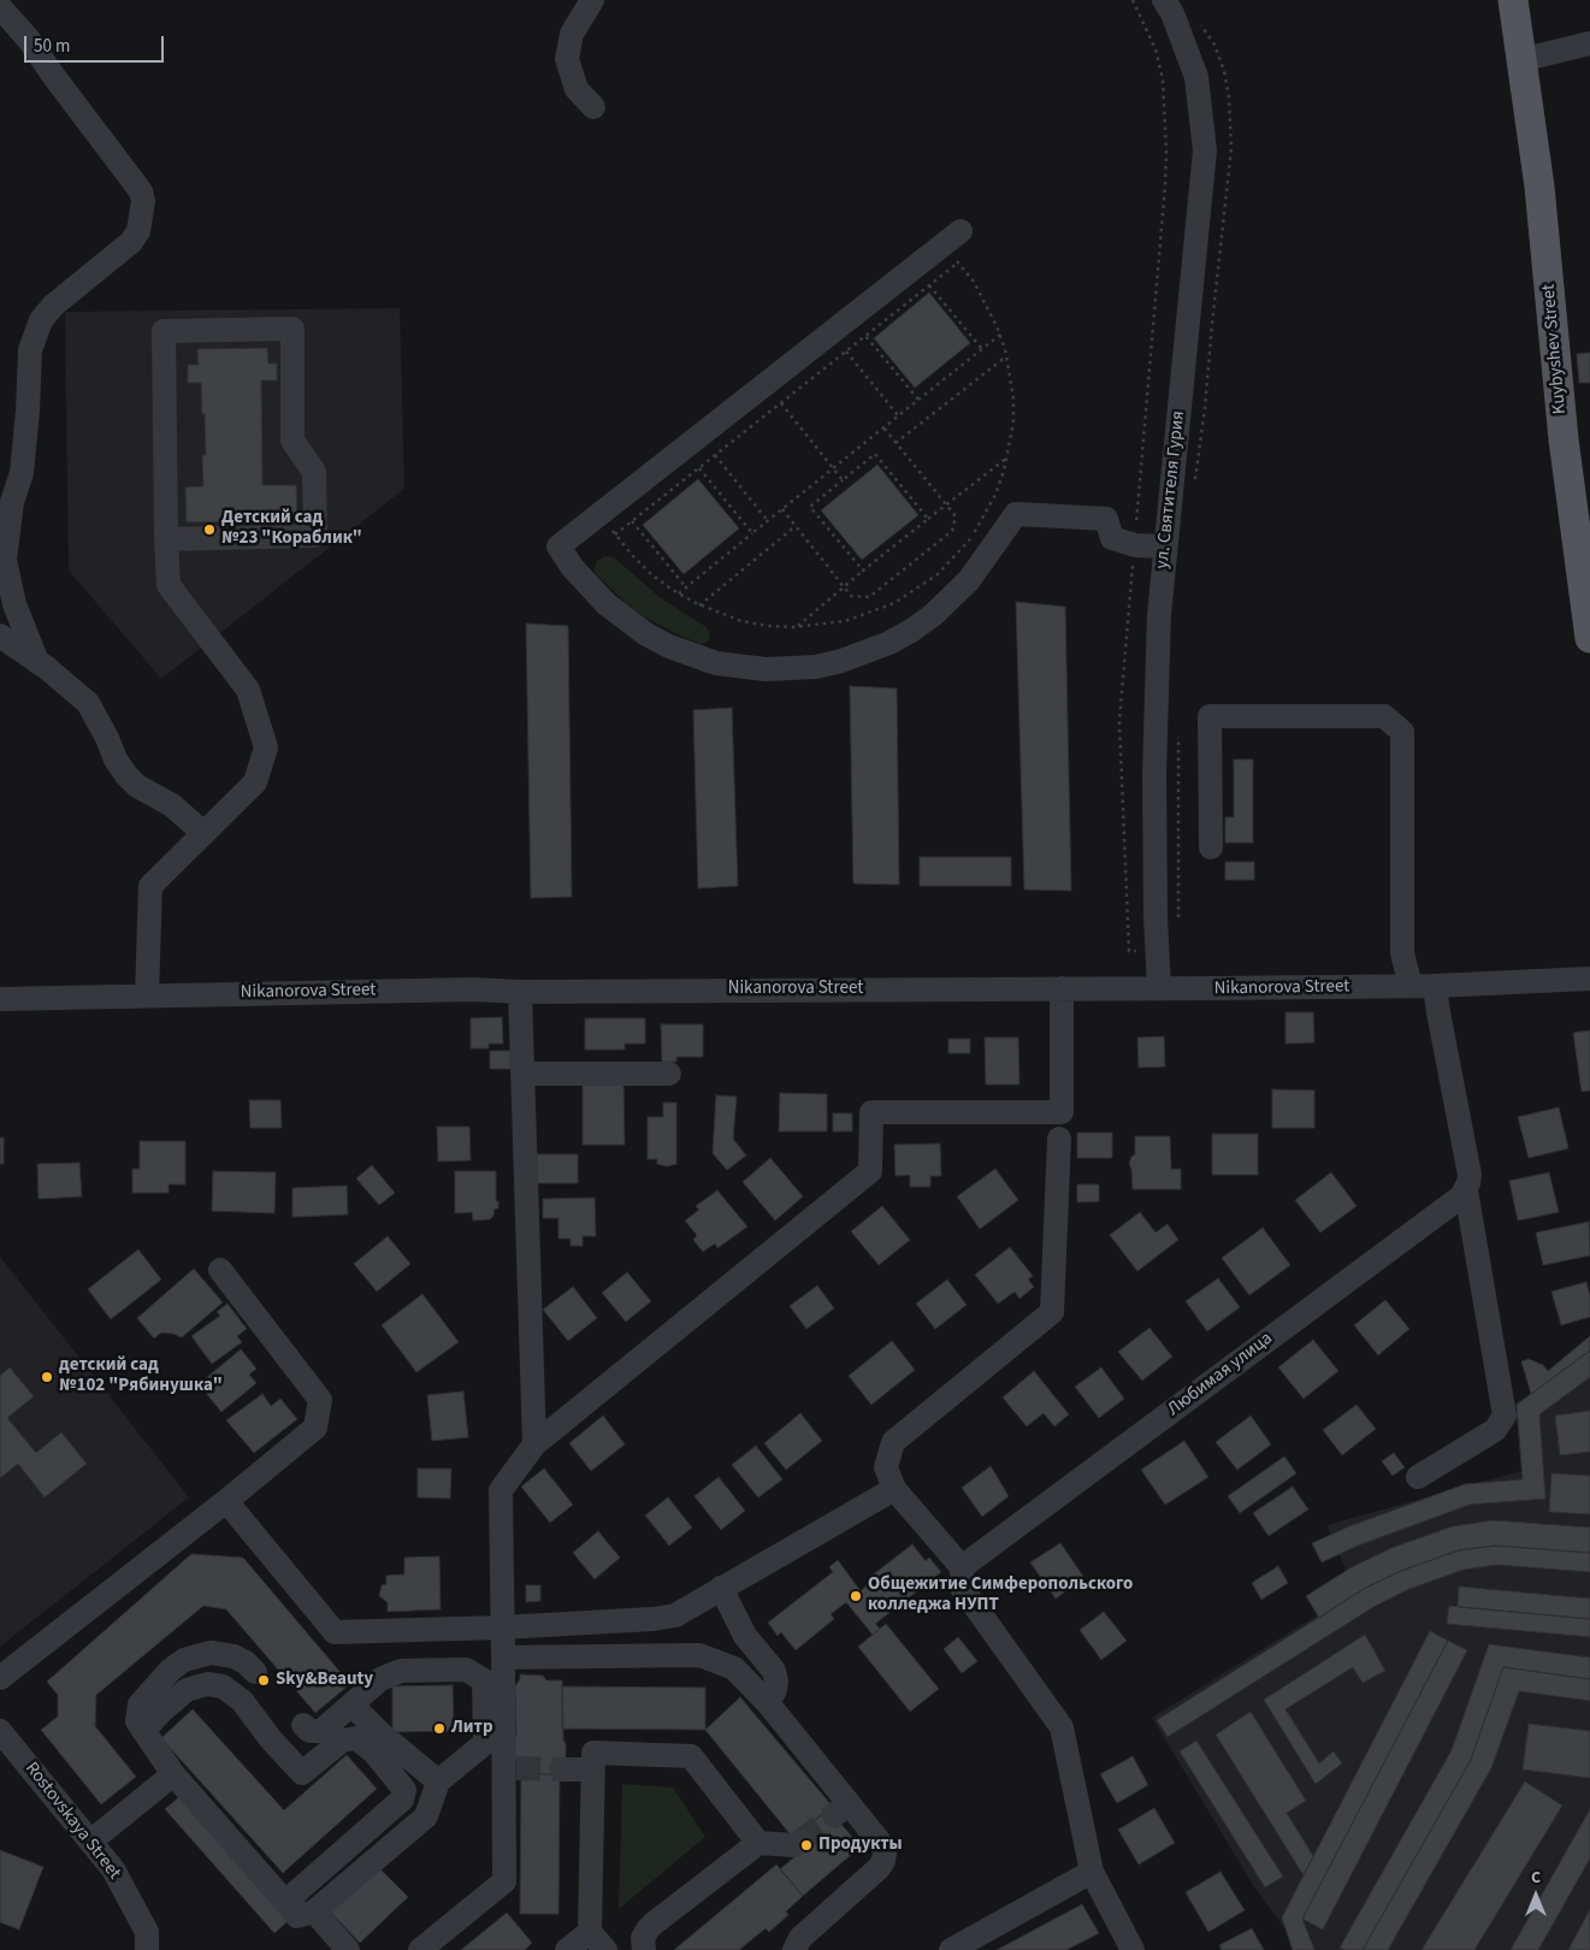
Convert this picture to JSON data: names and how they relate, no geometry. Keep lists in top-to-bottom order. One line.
{"streets":{"main road":["Kuybyshev Street"],"street":["ул. Святителя Гурия","Nikanorova Street","Любимая улица","Rostovskaya Street"]},"crossings":[["ул. Святителя Гурия","Nikanorova Street"]],"places":["Детский сад №23 \"Кораблик\"","детский сад №102 \"Рябинушка\"","Общежитие Симферопольского колледжа НУПТ","Sky&Beauty","Литр","Продукты"],"scale_bar":"50 m","north":"top"}
